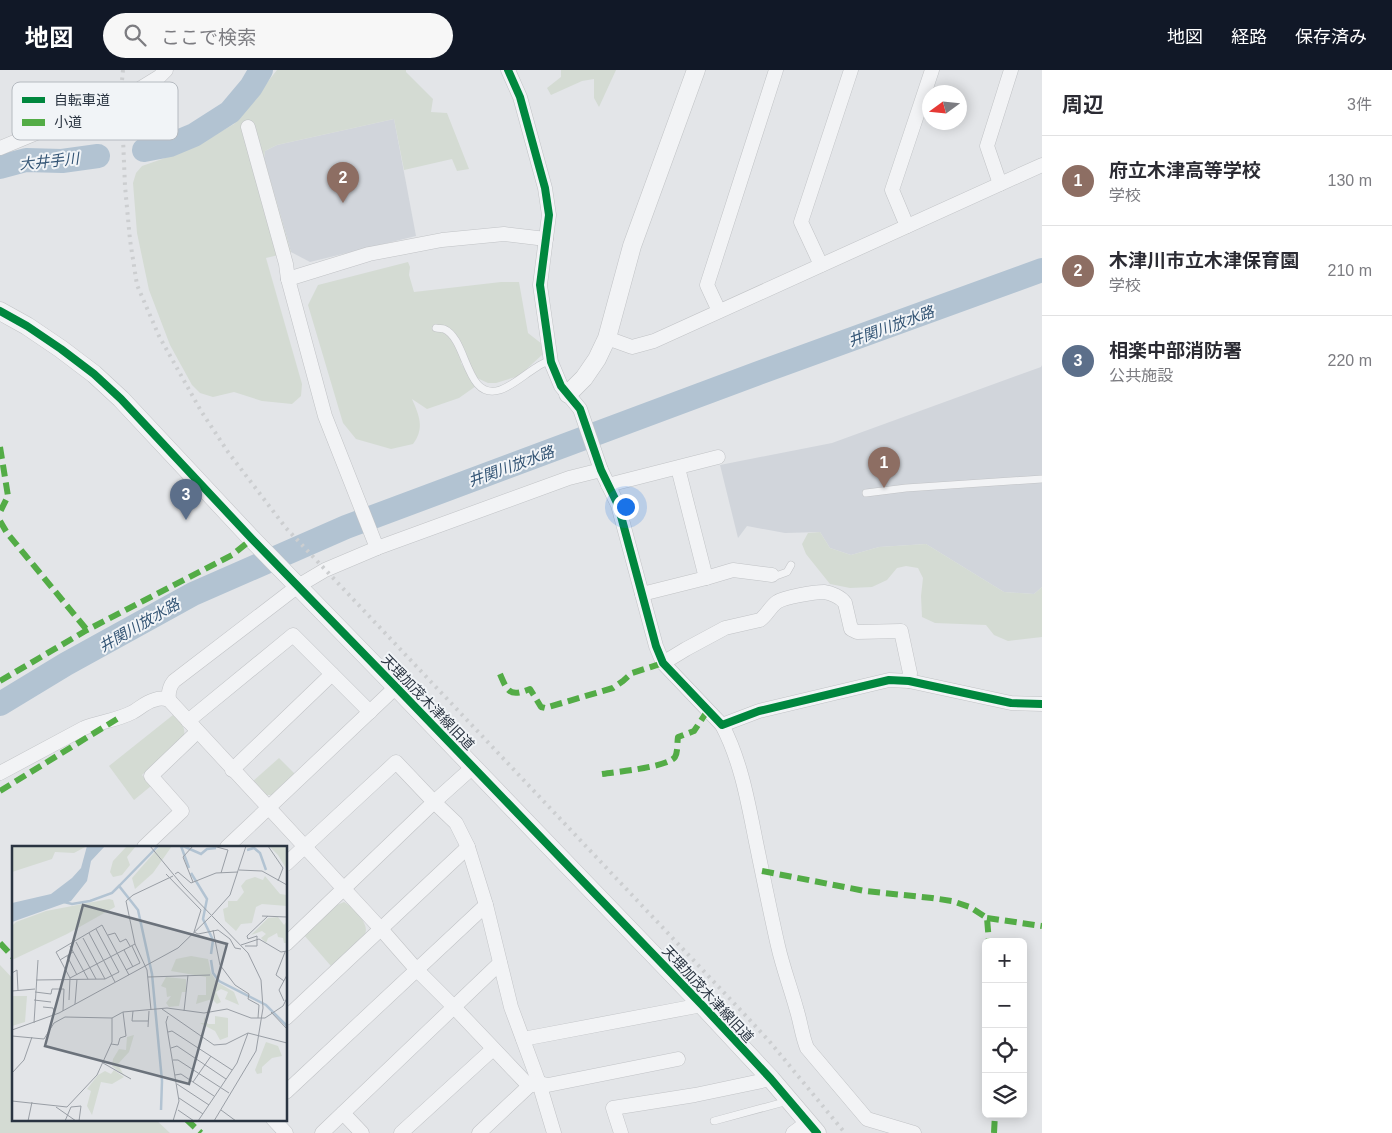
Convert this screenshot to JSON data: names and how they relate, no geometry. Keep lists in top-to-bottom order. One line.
{"streets":{"street":["天理加茂木津線旧道"]},"water":["大井手川","井関川放水路"],"legend":["自転車道","小道"],"north":"left","page":{"header":"地図","search":"ここで検索","nav":["地図","経路","保存済み"],"heading":["周辺","3件"],"list":[{"mark":"1","name":"府立木津高等学校","note":"学校","value":"130 m"},{"mark":"2","name":"木津川市立木津保育園","note":"学校","value":"210 m"},{"mark":"3","name":"相楽中部消防署","note":"公共施設","value":"220 m"}],"pins":["2","1","3"],"map_buttons":["+","−"]}}
